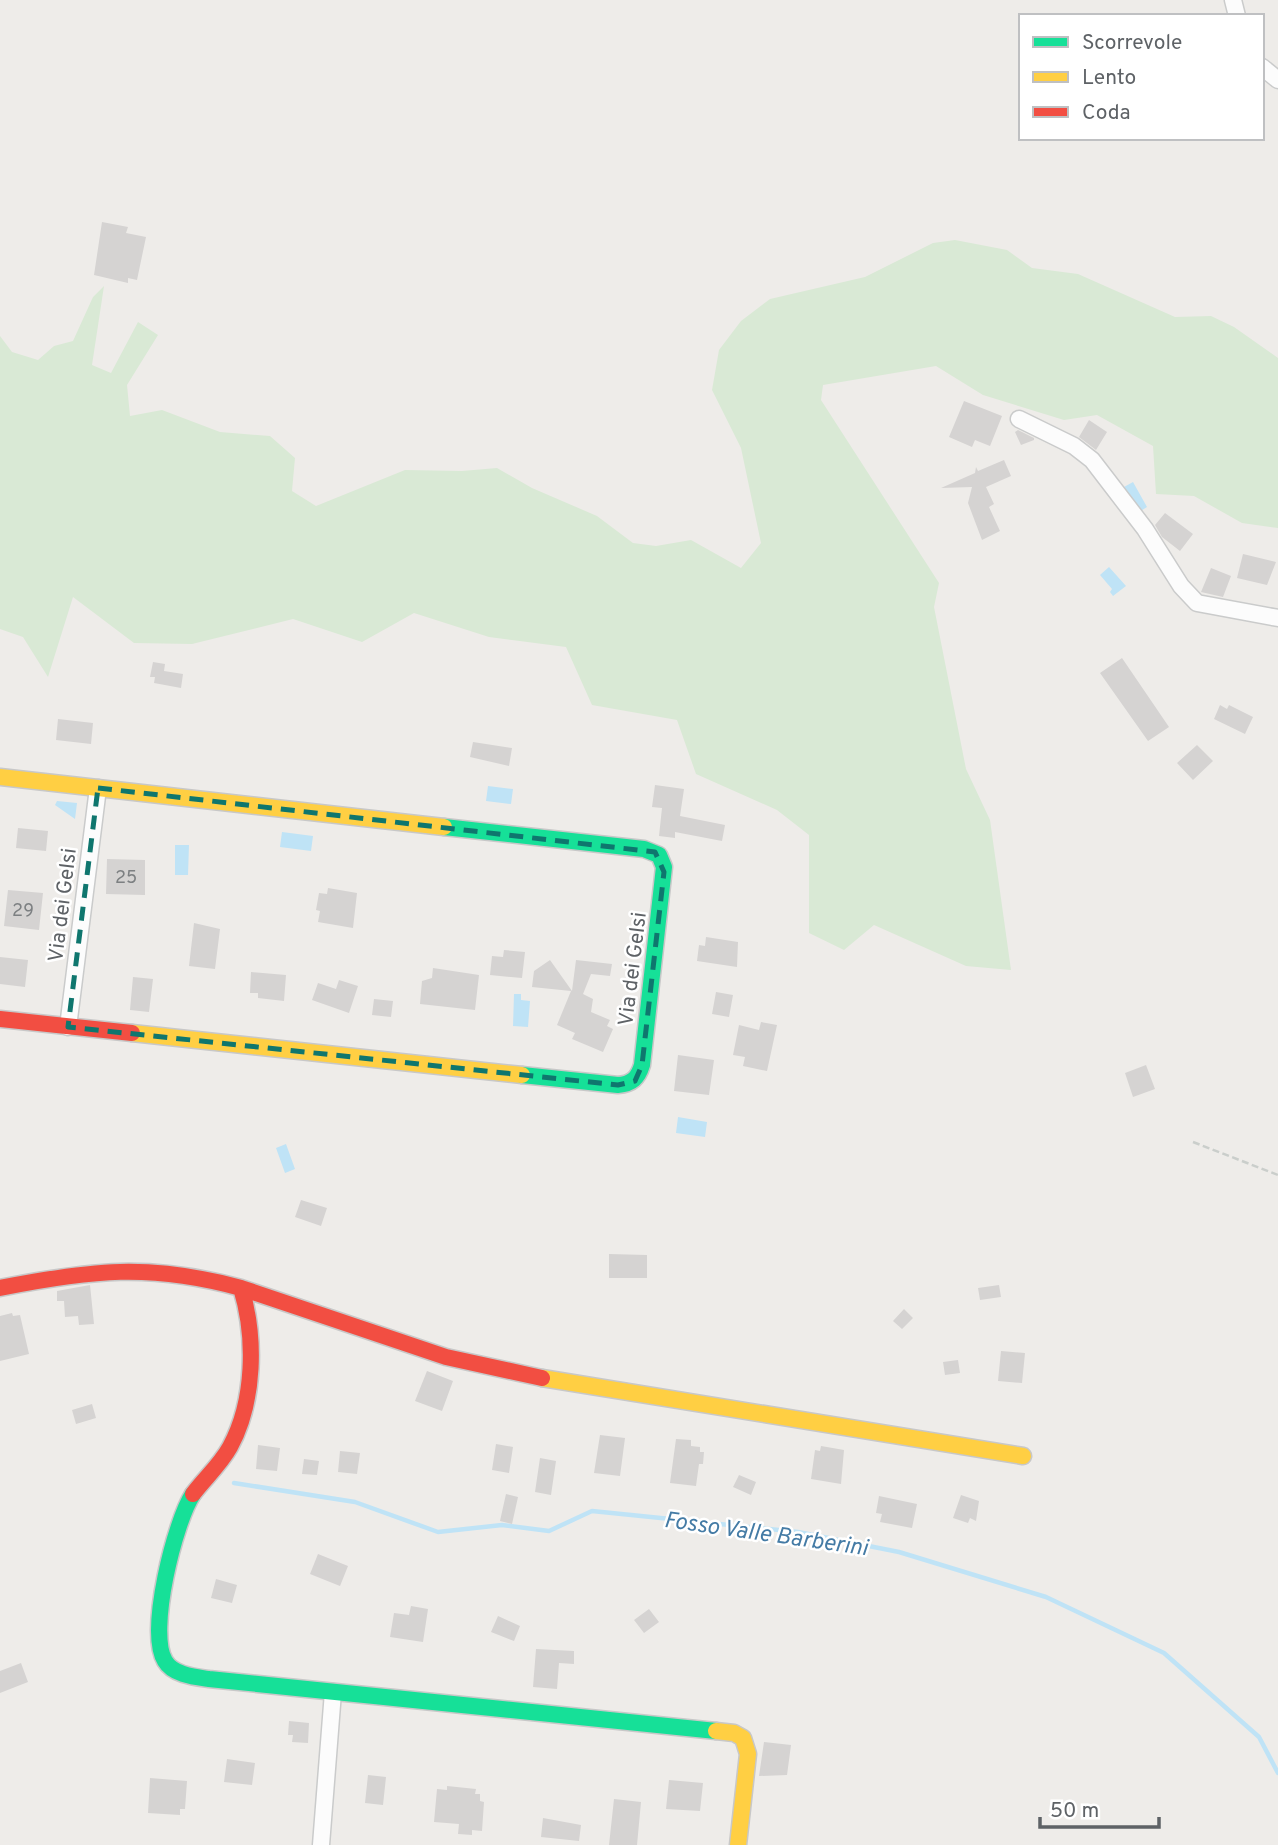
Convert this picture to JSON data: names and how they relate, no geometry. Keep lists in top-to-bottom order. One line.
{"streets":{"street":["Via dei Gelsi"]},"water":["Fosso Valle Barberini"],"house_numbers":["25","29"],"legend":["Scorrevole","Lento","Coda"],"scale_bar":"50 m"}
